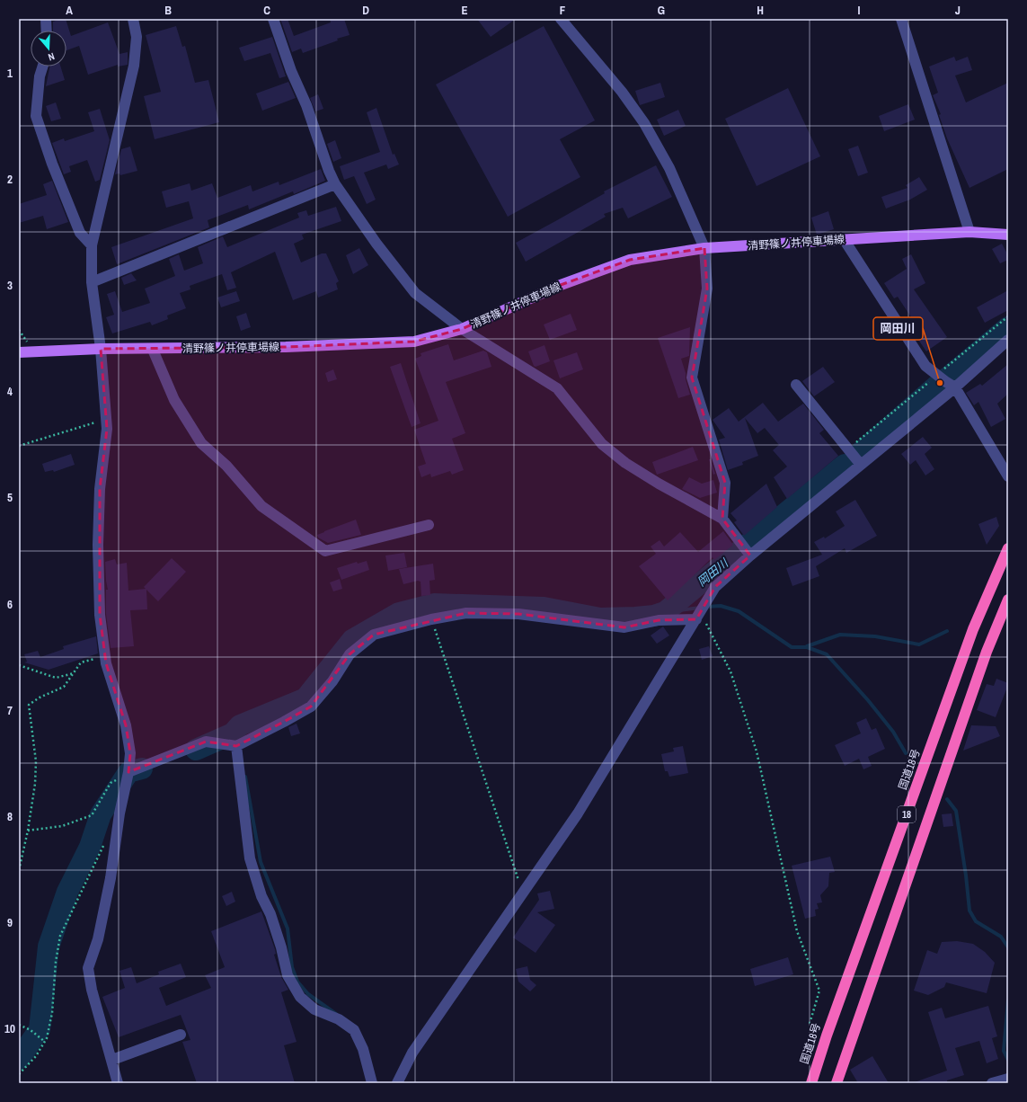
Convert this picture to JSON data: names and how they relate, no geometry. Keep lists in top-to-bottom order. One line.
{"streets":{"highway":["国道18号","18"],"main road":["清野篠ノ井停車場線"]},"water":["岡田川"],"places":["岡田川"],"north":"bottom","grid":{"columns":["A","B","C","D","E","F","G","H","I","J"],"rows":["1","2","3","4","5","6","7","8","9","10"]}}
